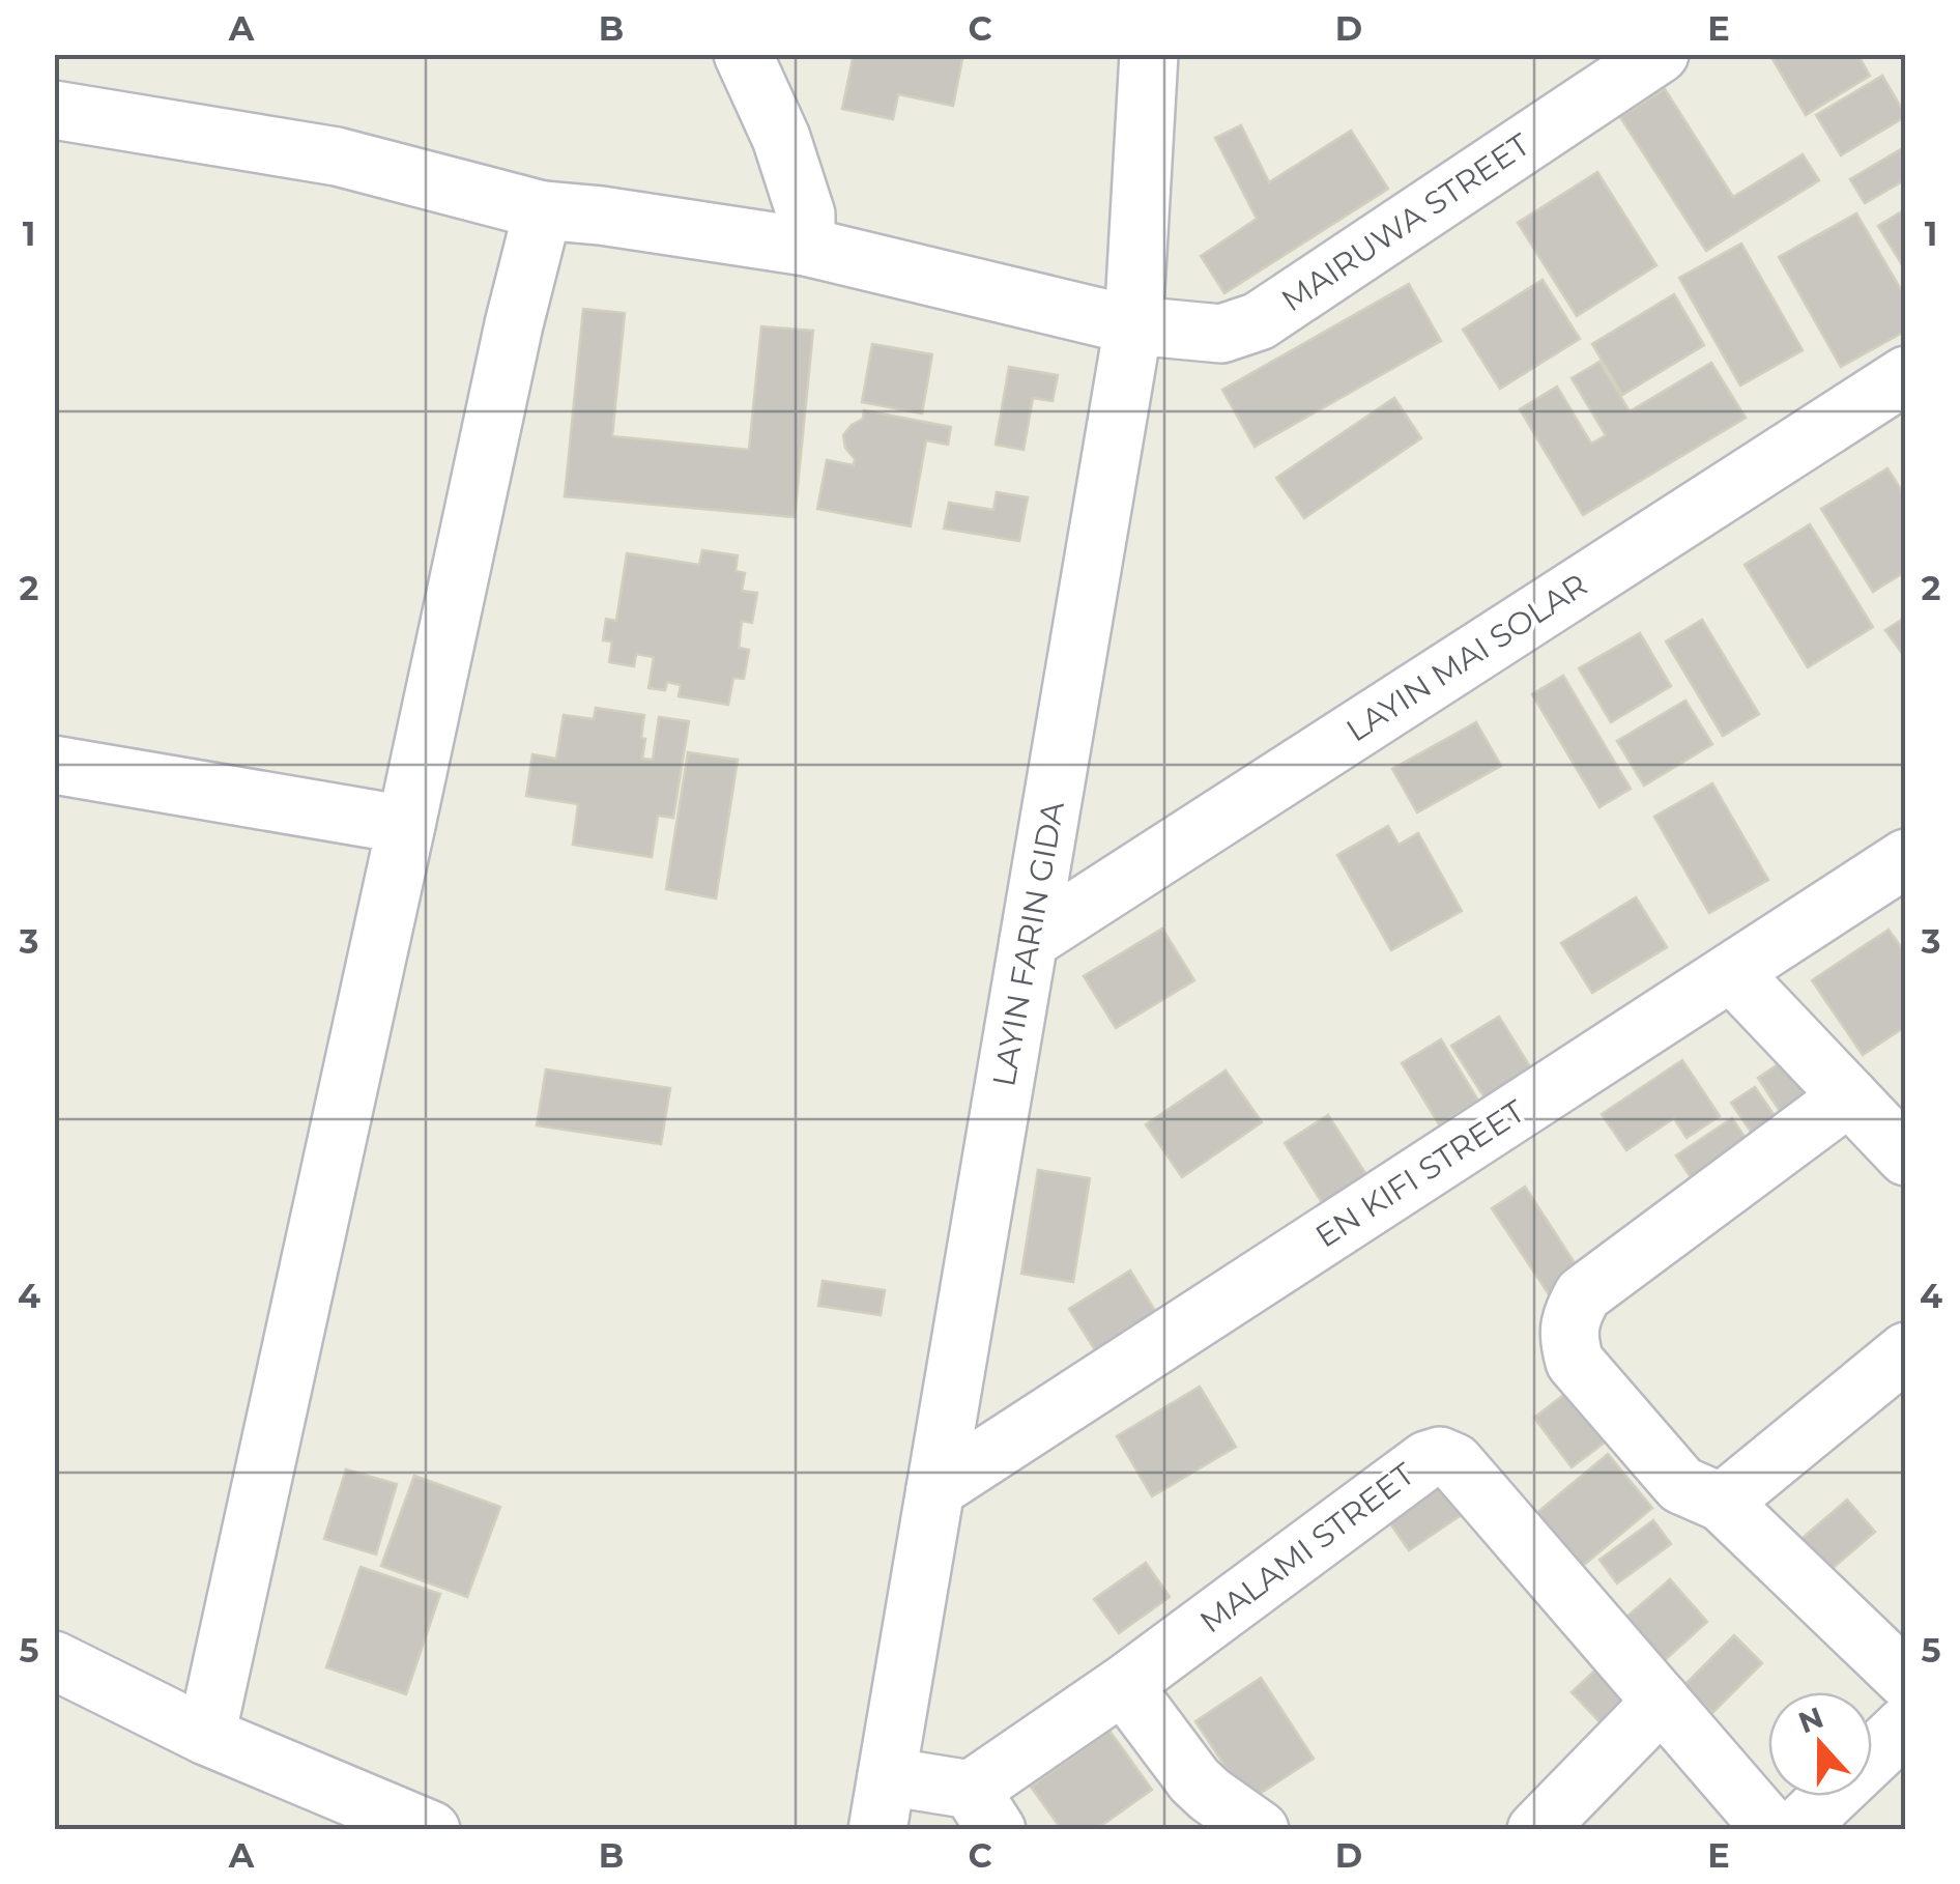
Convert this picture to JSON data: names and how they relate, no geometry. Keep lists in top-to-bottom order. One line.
{"streets":{"street":["MAIRUWA STREET","LAYIN MAI SOLAR","LAYIN FARIN GIDA","EN KIFI STREET","MALAMI STREET"]},"crossings":[["MAIRUWA STREET","LAYIN FARIN GIDA"],["LAYIN MAI SOLAR","LAYIN FARIN GIDA"],["LAYIN FARIN GIDA","EN KIFI STREET"]],"north":"top","grid":{"columns":["A","B","C","D","E"],"rows":["1","2","3","4","5"]}}
